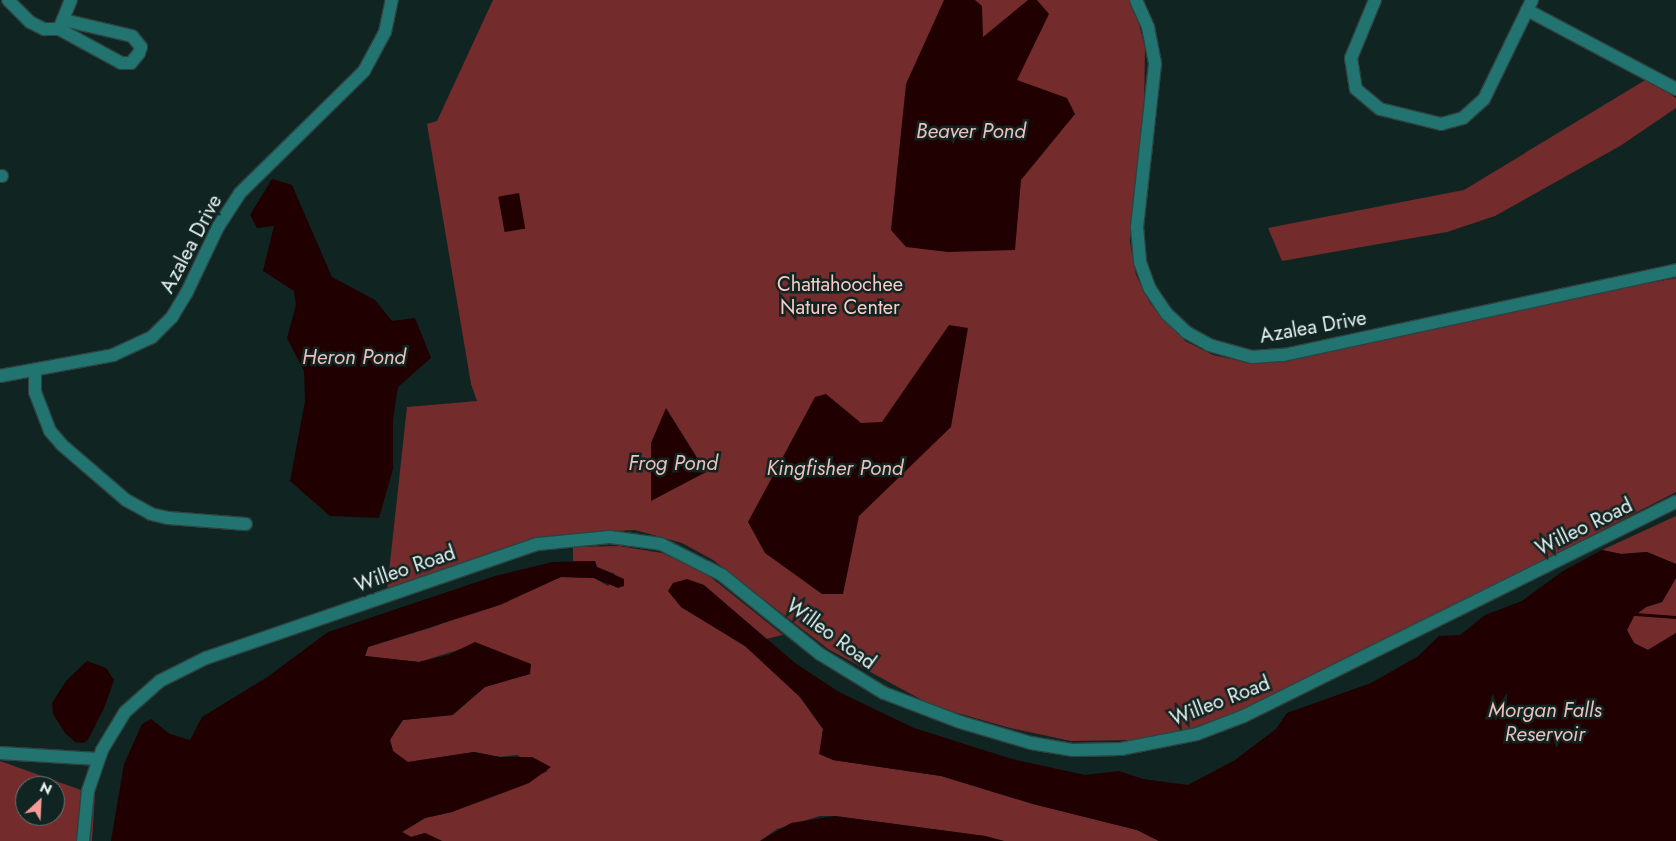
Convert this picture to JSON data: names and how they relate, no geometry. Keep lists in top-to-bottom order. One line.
{"streets":{"street":["Azalea Drive","Willeo Road"]},"water":["Beaver Pond","Heron Pond","Frog Pond","Kingfisher Pond","Morgan Falls Reservoir"],"parks":["Chattahoochee Nature Center"],"north":"top right"}
